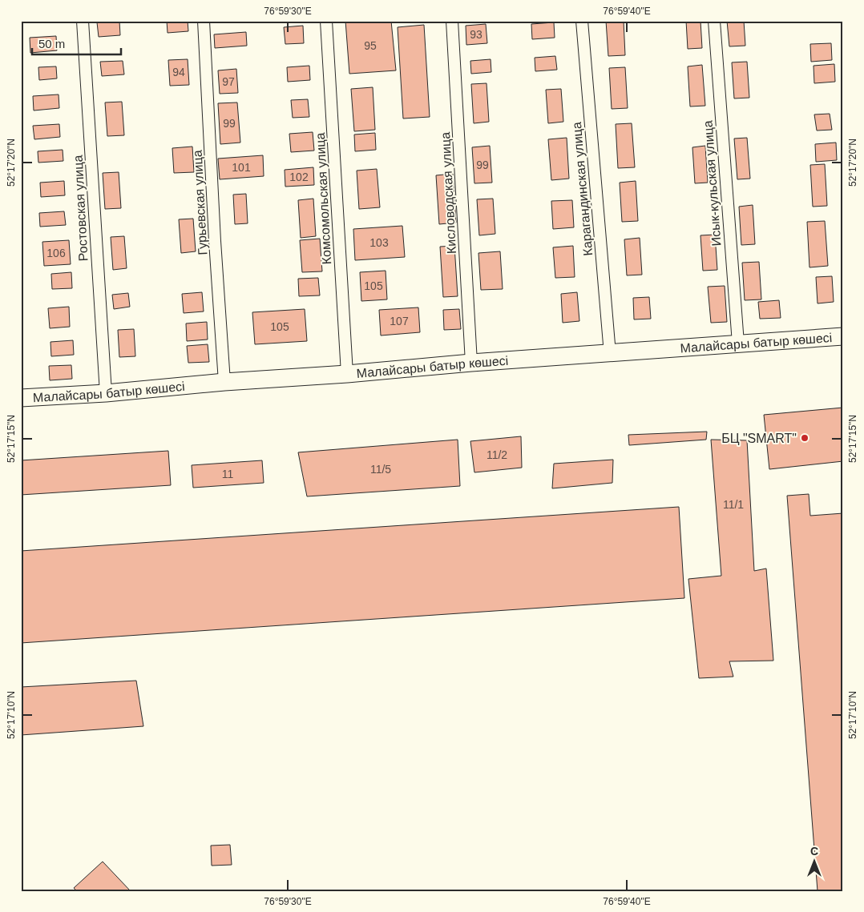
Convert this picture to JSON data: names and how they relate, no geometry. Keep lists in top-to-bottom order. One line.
{"streets":{"main road":["Малайсары батыр көшесі"],"street":["Исык-кульская улица","Карагандинская улица","Кисловодская улица","Комсомольская улица","Гурьевская улица","Ростовская улица"]},"crossings":[["Исык-кульская улица","Малайсары батыр көшесі"],["Карагандинская улица","Малайсары батыр көшесі"],["Кисловодская улица","Малайсары батыр көшесі"],["Комсомольская улица","Малайсары батыр көшесі"],["Гурьевская улица","Малайсары батыр көшесі"],["Ростовская улица","Малайсары батыр көшесі"]],"places":["БЦ \"SMART\""],"house_numbers":["93","95","94","97","99","99","101","102","103","106","105","107","105","11/2","11/5","11","11/1"],"scale_bar":"50 m","north":"top","coordinates":["76°59'30\"E","76°59'40\"E","52°17'20\"N","52°17'15\"N","52°17'10\"N"]}
